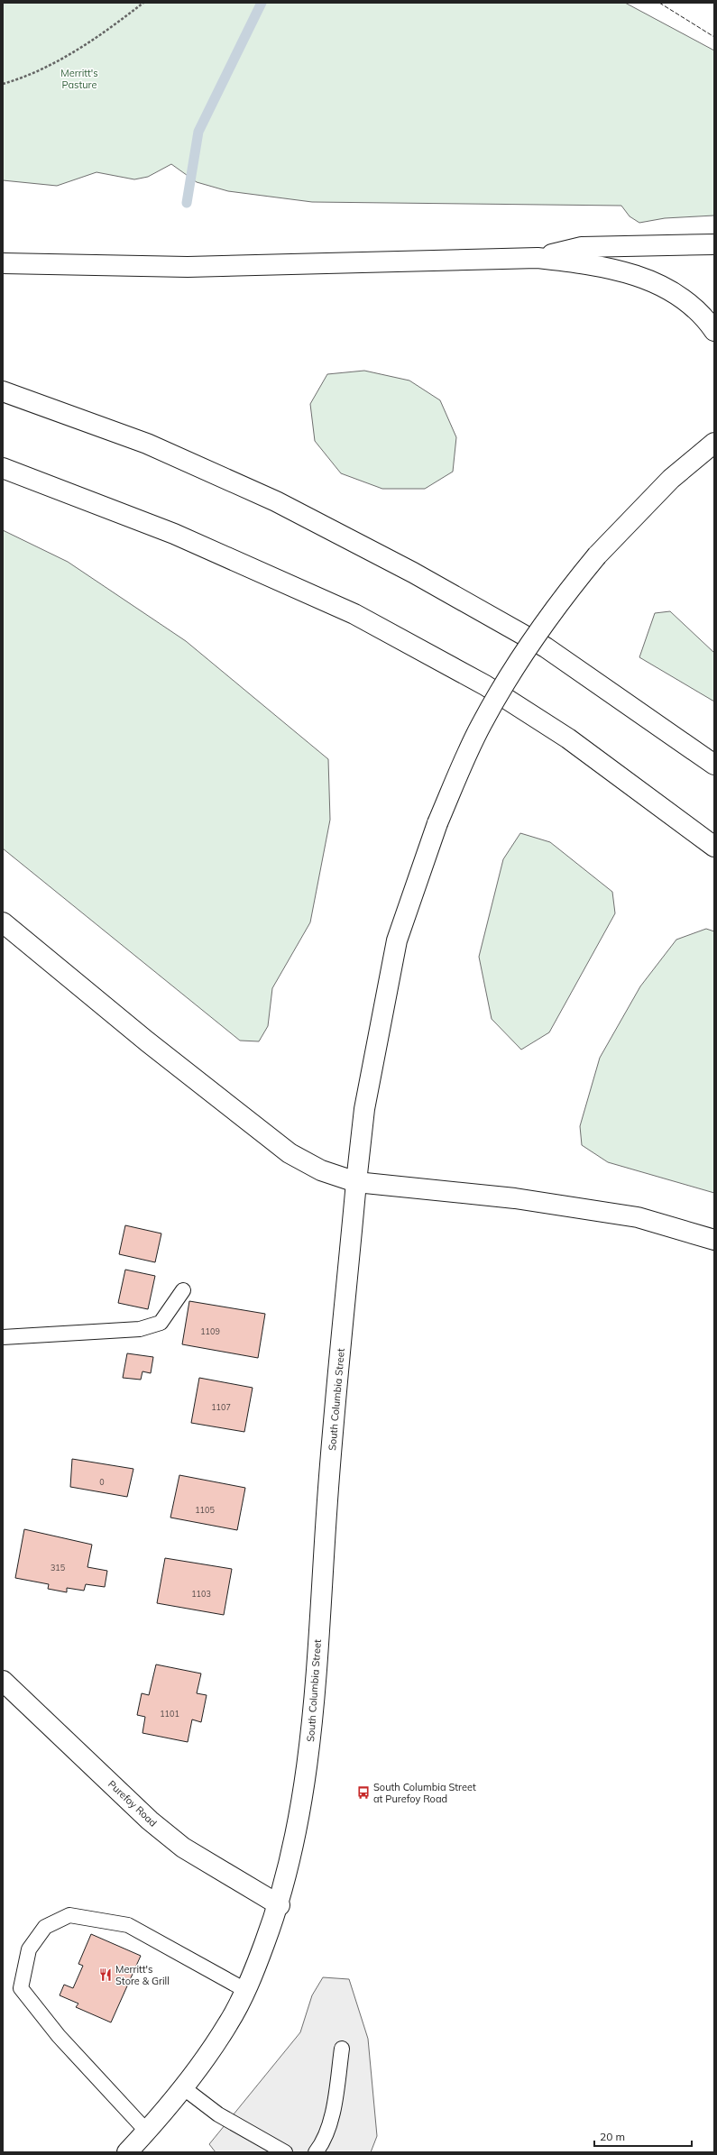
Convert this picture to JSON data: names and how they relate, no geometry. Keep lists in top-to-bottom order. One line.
{"streets":{"main road":["South Columbia Street","Purefoy Road"]},"crossings":[["South Columbia Street","Purefoy Road"]],"parks":["Merritt's Pasture"],"places":{"bus stop":["South Columbia Street at Purefoy Road"],"restaurant":["Merritt's Store & Grill"]},"house_numbers":["1109","1107","0","1105","315","1103","1101"],"scale_bar":"20 m"}
